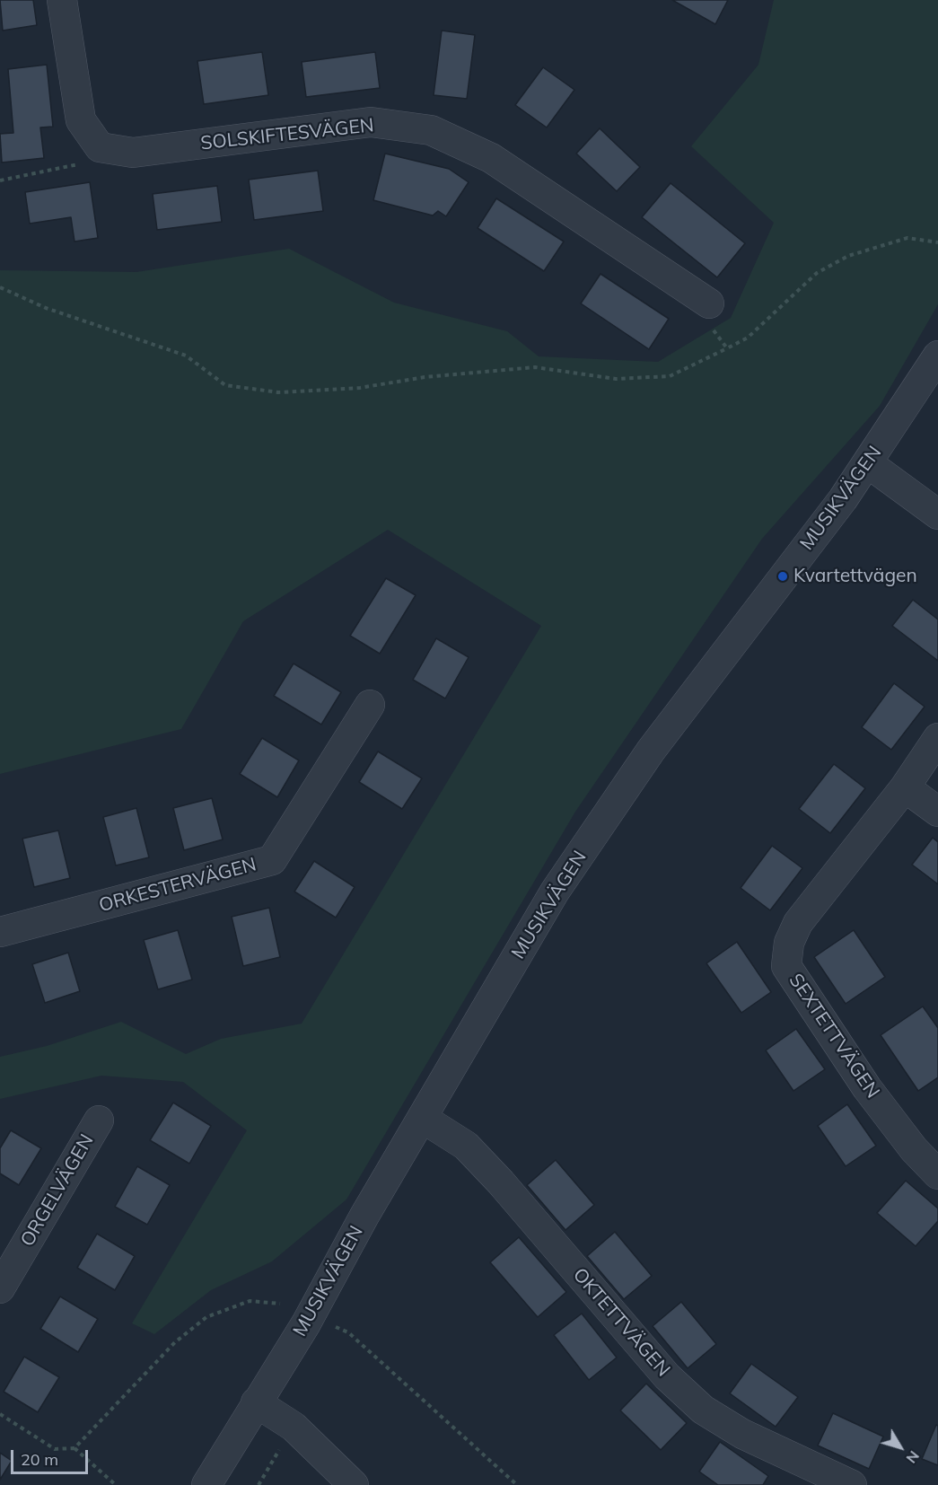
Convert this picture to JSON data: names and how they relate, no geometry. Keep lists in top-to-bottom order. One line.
{"streets":{"street":["SOLSKIFTESVÄGEN","MUSIKVÄGEN","ORKESTERVÄGEN","SEXTETTVÄGEN","ORGELVÄGEN","OKTETTVÄGEN"]},"crossings":[["MUSIKVÄGEN","OKTETTVÄGEN"]],"places":["Kvartettvägen"],"scale_bar":"20 m","north":"bottom right"}
